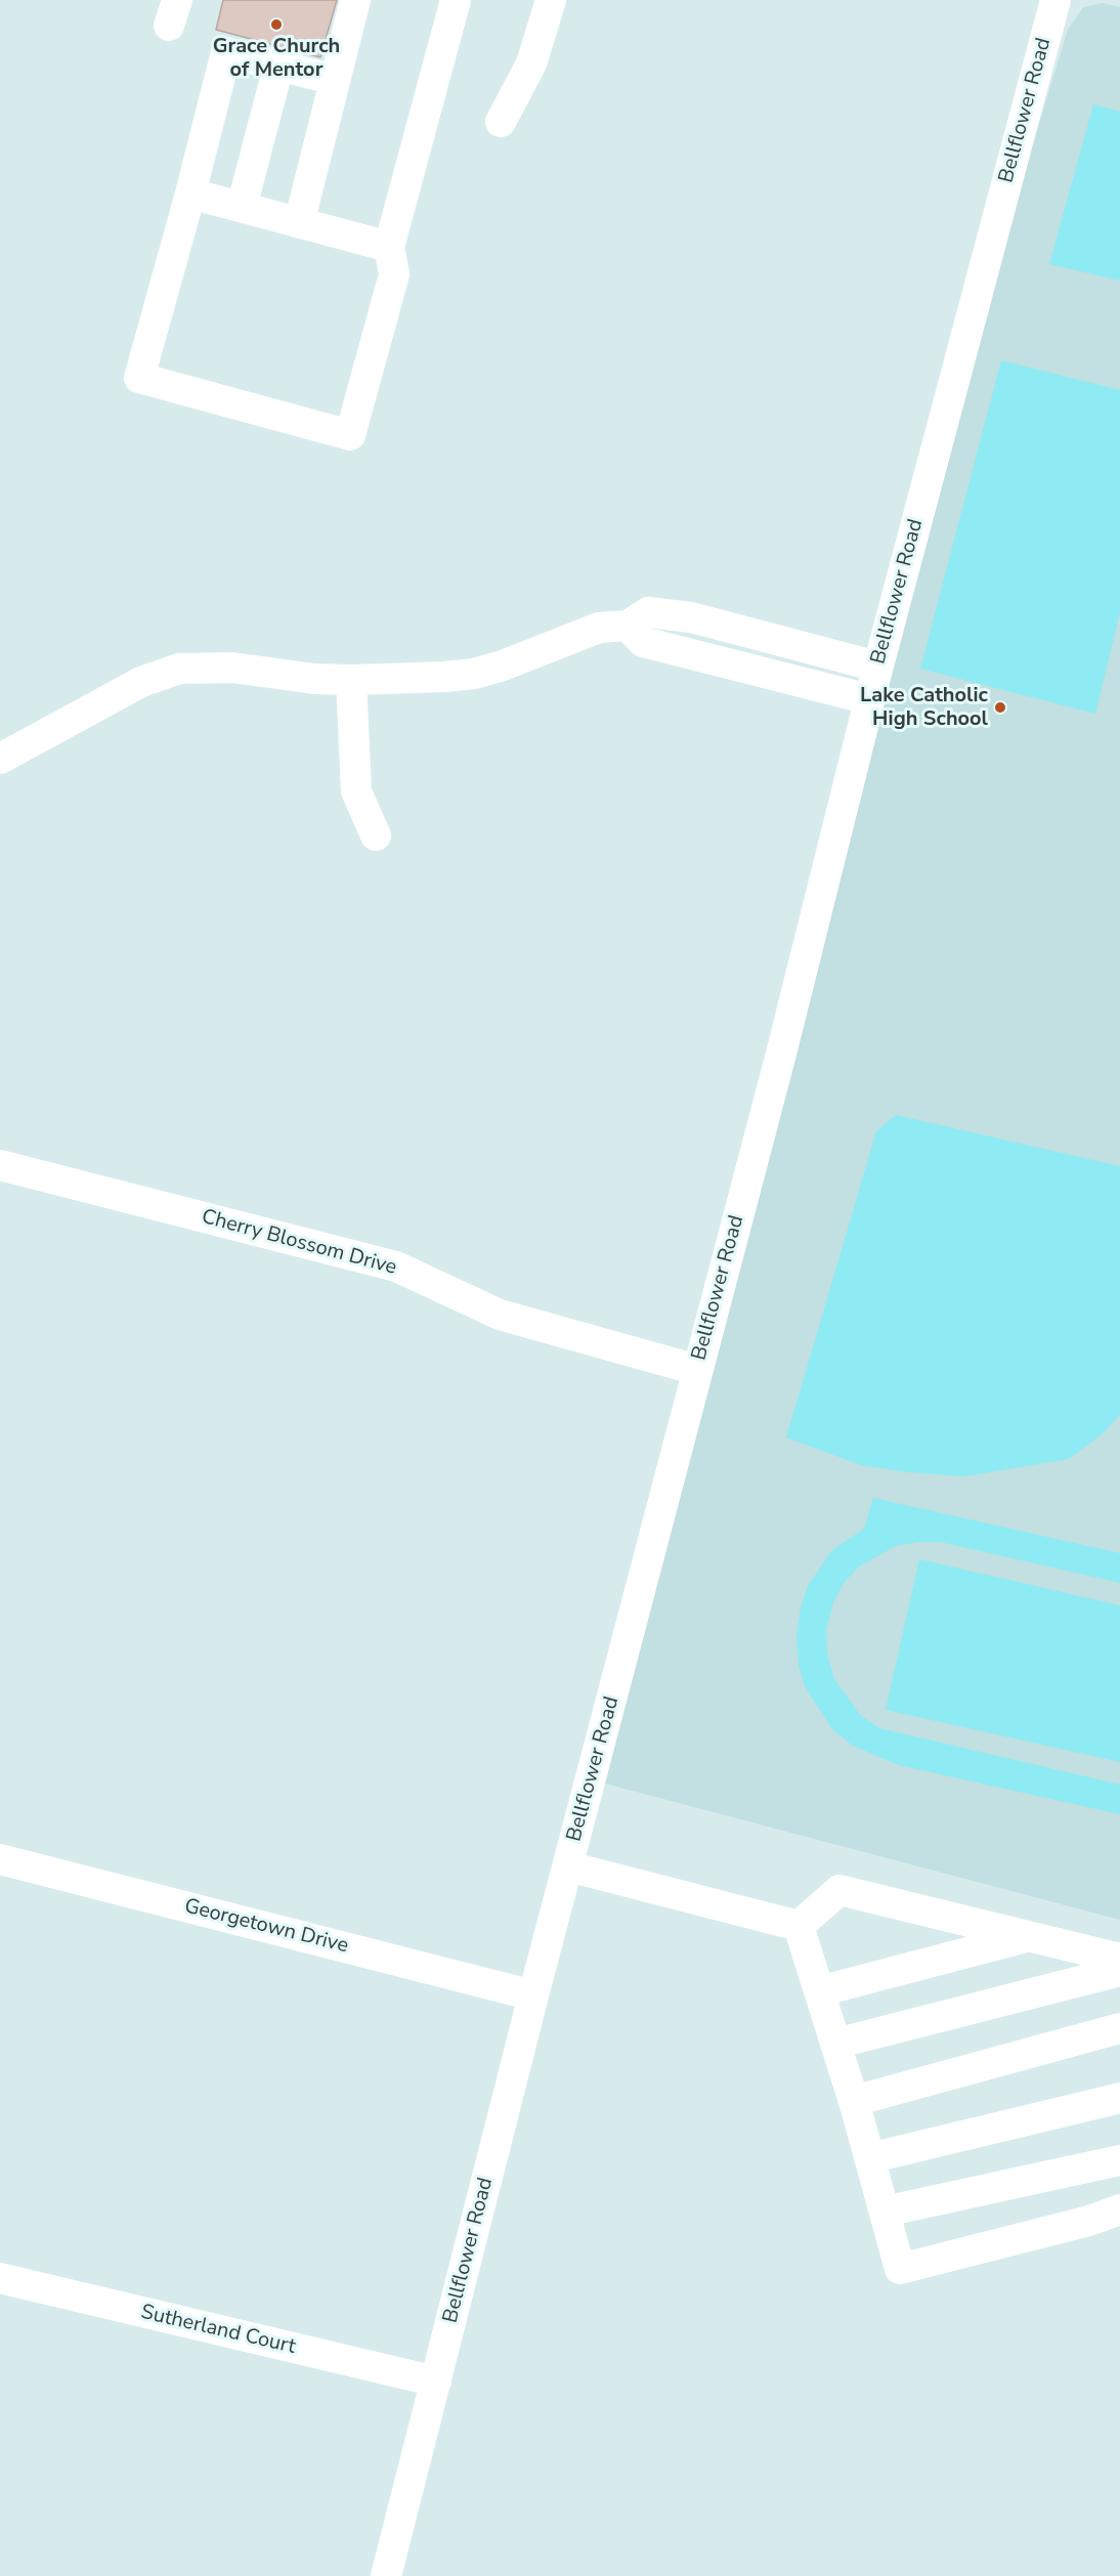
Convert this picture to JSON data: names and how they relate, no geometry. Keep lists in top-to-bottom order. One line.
{"streets":{"street":["Bellflower Road","Cherry Blossom Drive","Georgetown Drive","Sutherland Court"]},"crossings":[["Bellflower Road","Cherry Blossom Drive"],["Bellflower Road","Georgetown Drive"],["Bellflower Road","Sutherland Court"]],"places":["Grace Church of Mentor","Lake Catholic High School"]}
